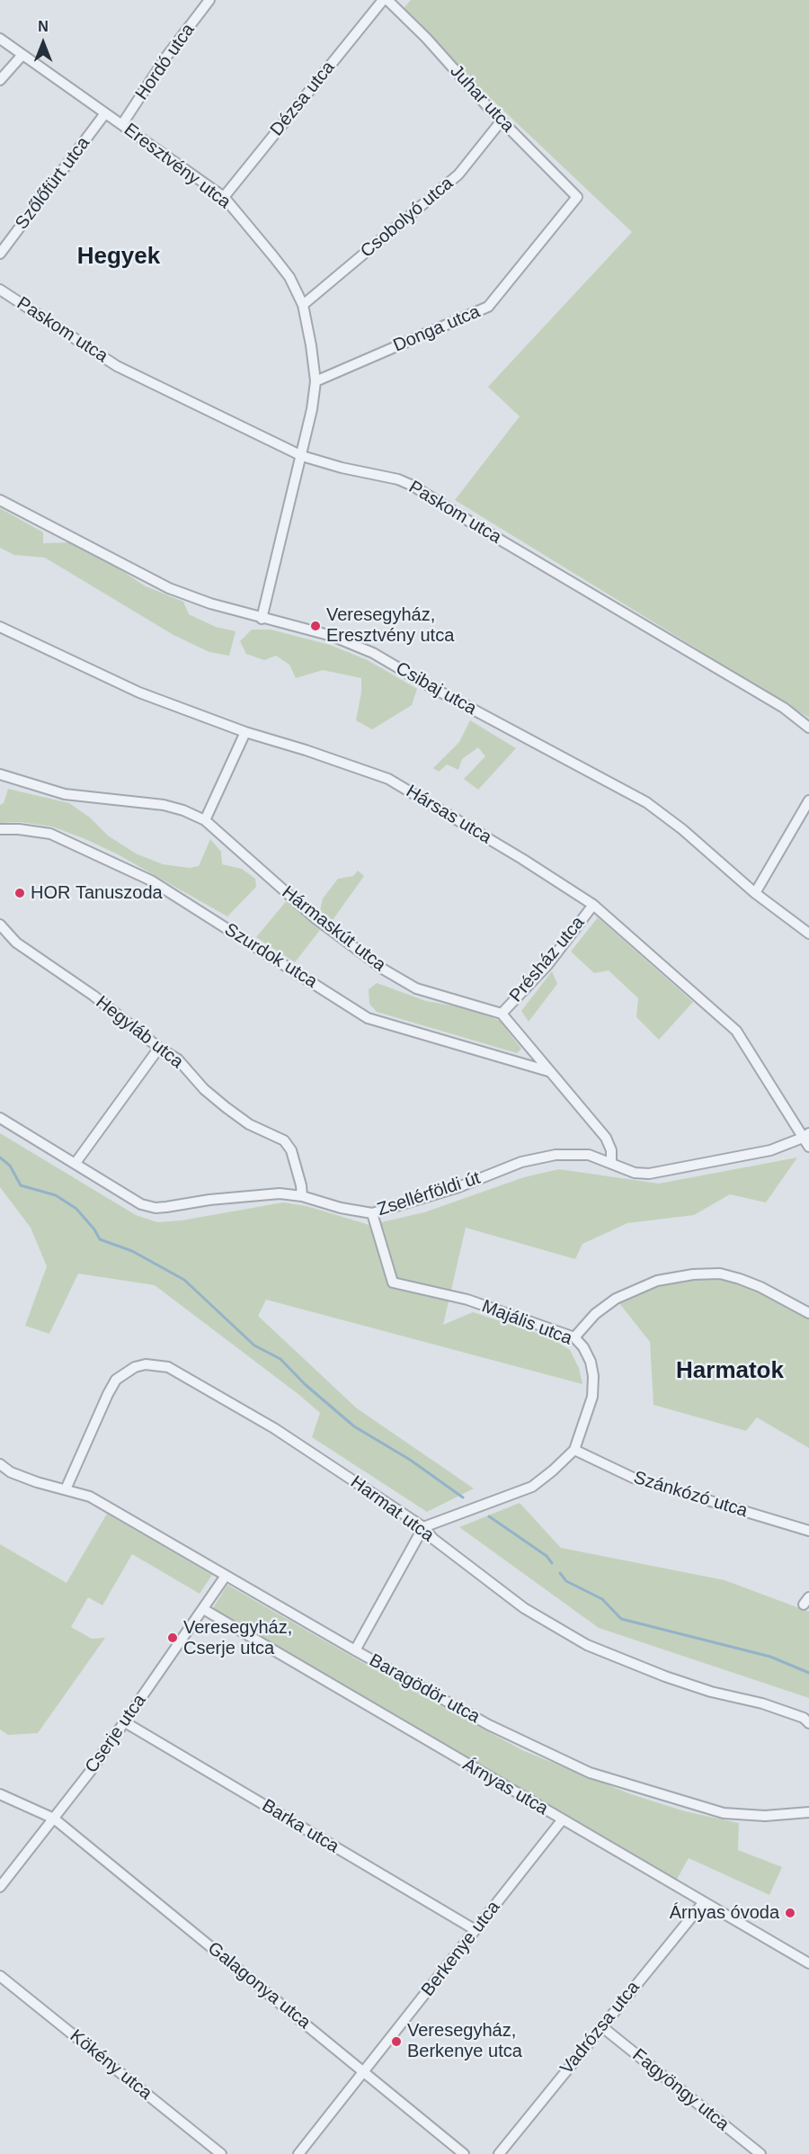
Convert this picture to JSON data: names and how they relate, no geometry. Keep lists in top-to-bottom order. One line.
{"streets":{"street":["Hordó utca","Dézsa utca","Juhar utca","Eresztvény utca","Szőlőfürt utca","Csobolyó utca","Donga utca","Paskom utca","Csibaj utca","Hársas utca","Hármaskút utca","Szurdok utca","Présház utca","Hegyláb utca","Zsellérföldi út","Majális utca","Szánkózó utca","Harmat utca","Baragödör utca","Cserje utca","Árnyas utca","Barka utca","Berkenye utca","Galagonya utca","Vadrózsa utca","Kökény utca","Fagyöngy utca"]},"crossings":[["Hordó utca","Eresztvény utca"],["Dézsa utca","Eresztvény utca"],["Juhar utca","Csobolyó utca"],["Juhar utca","Donga utca"],["Eresztvény utca","Szőlőfürt utca"],["Eresztvény utca","Csobolyó utca"],["Eresztvény utca","Donga utca"],["Eresztvény utca","Paskom utca"],["Eresztvény utca","Csibaj utca"],["Hársas utca","Présház utca"],["Hársas utca","Zsellérföldi út"],["Hármaskút utca","Présház utca"],["Hegyláb utca","Zsellérföldi út"],["Zsellérföldi út","Majális utca"],["Majális utca","Szánkózó utca"],["Majális utca","Harmat utca"],["Harmat utca","Baragödör utca"],["Baragödör utca","Cserje utca"],["Cserje utca","Árnyas utca"],["Cserje utca","Barka utca"],["Cserje utca","Galagonya utca"],["Árnyas utca","Berkenye utca"],["Árnyas utca","Vadrózsa utca"],["Barka utca","Berkenye utca"],["Berkenye utca","Galagonya utca"],["Vadrózsa utca","Fagyöngy utca"]],"districts":["Hegyek","Harmatok"],"places":["Veresegyház, Eresztvény utca","HOR Tanuszoda","Veresegyház, Cserje utca","Árnyas óvoda","Veresegyház, Berkenye utca"],"north":"top"}
